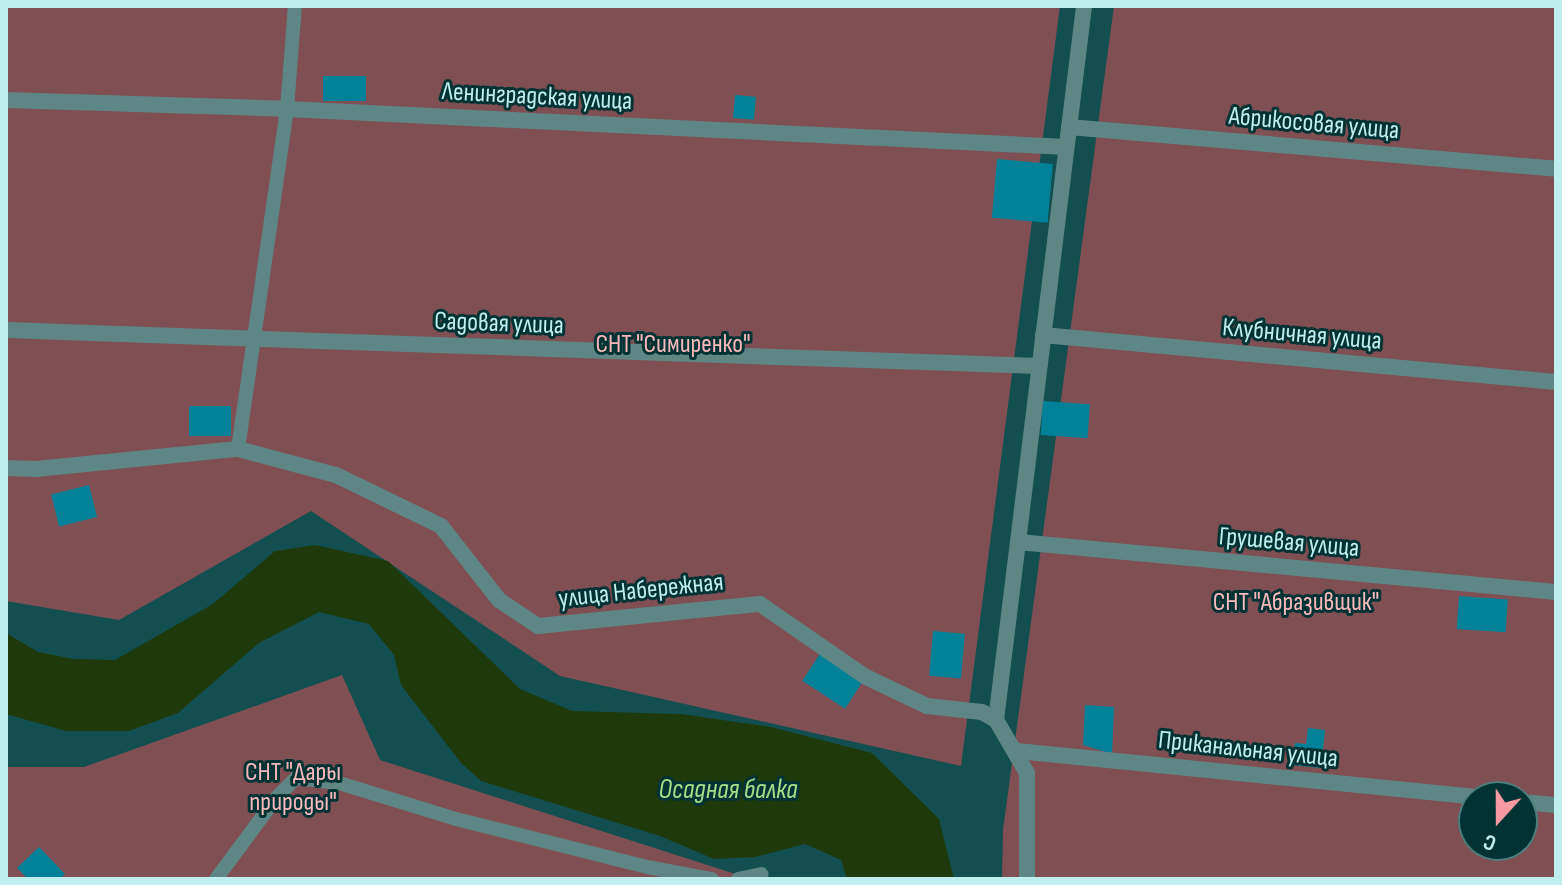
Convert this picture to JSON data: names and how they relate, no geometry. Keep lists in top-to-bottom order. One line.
{"streets":{"street":["Ленинградская улица","Абрикосовая улица","Садовая улица","Клубничная улица","Грушевая улица","улица Набережная","Приканальная улица"]},"water":["Осадная балка"],"parks":["СНТ \"Симиренко\"","СНТ \"Абразивщик\"","СНТ \"Дары природы\""],"north":"bottom"}
